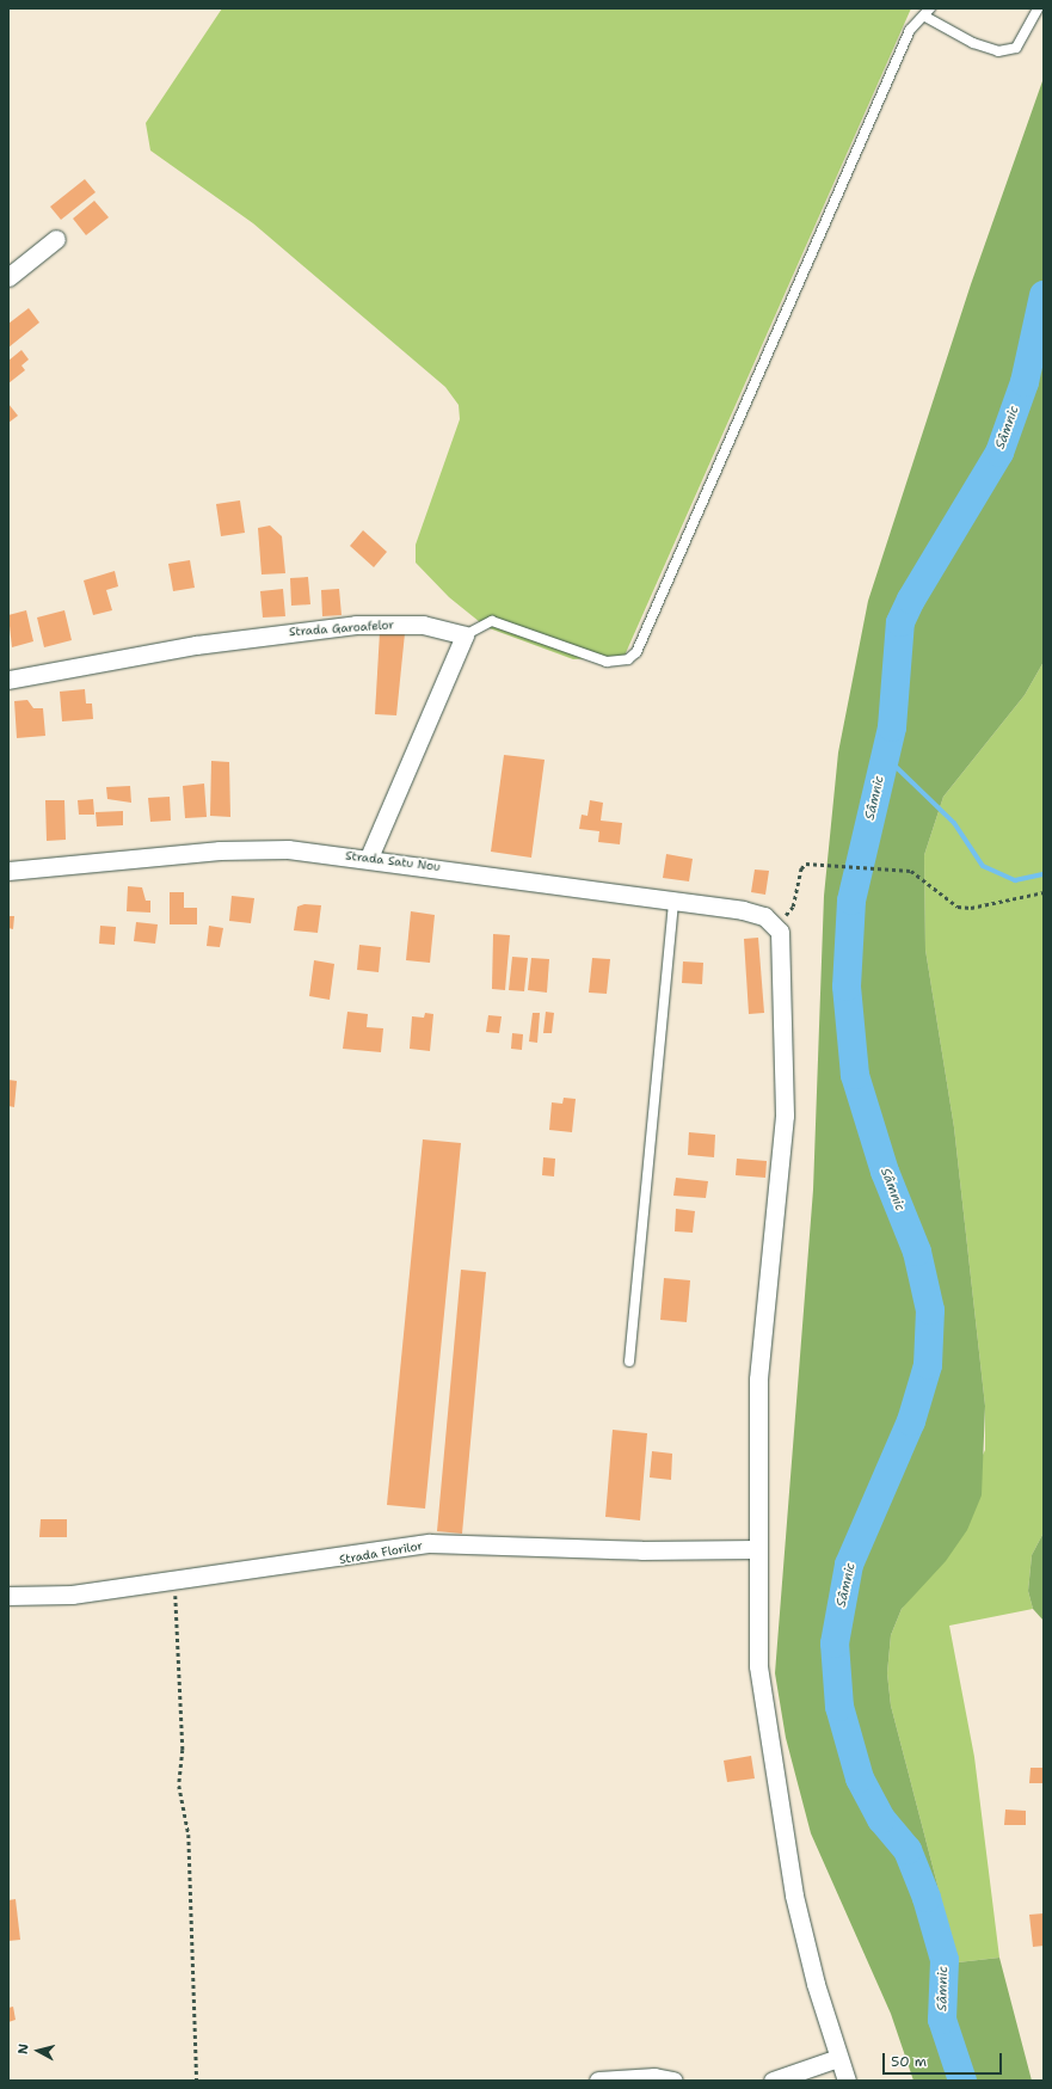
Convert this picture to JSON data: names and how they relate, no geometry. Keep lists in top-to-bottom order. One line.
{"streets":{"street":["Strada Garoafelor","Strada Satu Nou","Strada Florilor"]},"water":["Sâmnic"],"scale_bar":"50 m","north":"left"}
